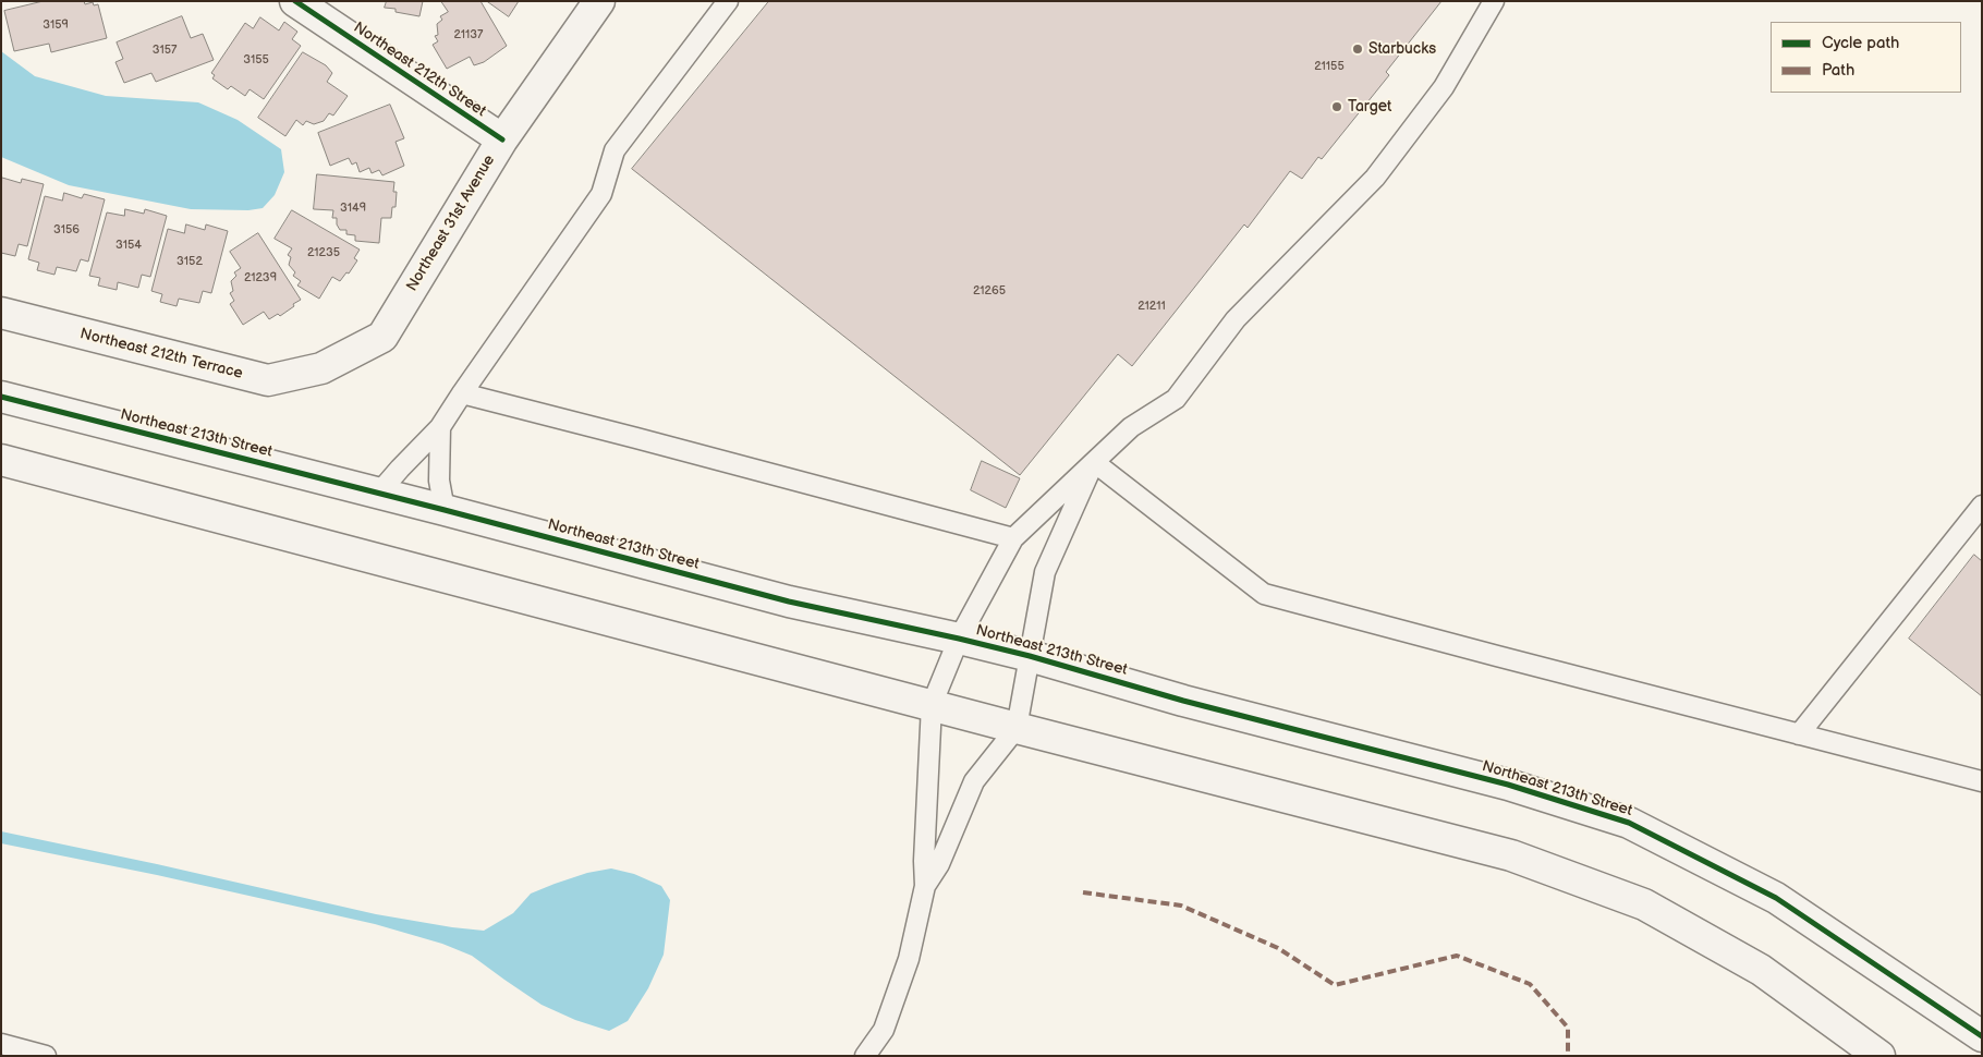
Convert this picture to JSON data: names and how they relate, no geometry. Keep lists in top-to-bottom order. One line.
{"streets":{"street":["Northeast 212th Street","Northeast 31st Avenue","Northeast 212th Terrace","Northeast 213th Street"]},"crossings":[["Northeast 212th Street","Northeast 31st Avenue"],["Northeast 31st Avenue","Northeast 212th Terrace"]],"places":["Starbucks","Target"],"house_numbers":["3159","21137","3157","3155","21155","3149","3156","3154","21235","3152","21239","21265","21211"],"legend":["Cycle path","Path"]}
